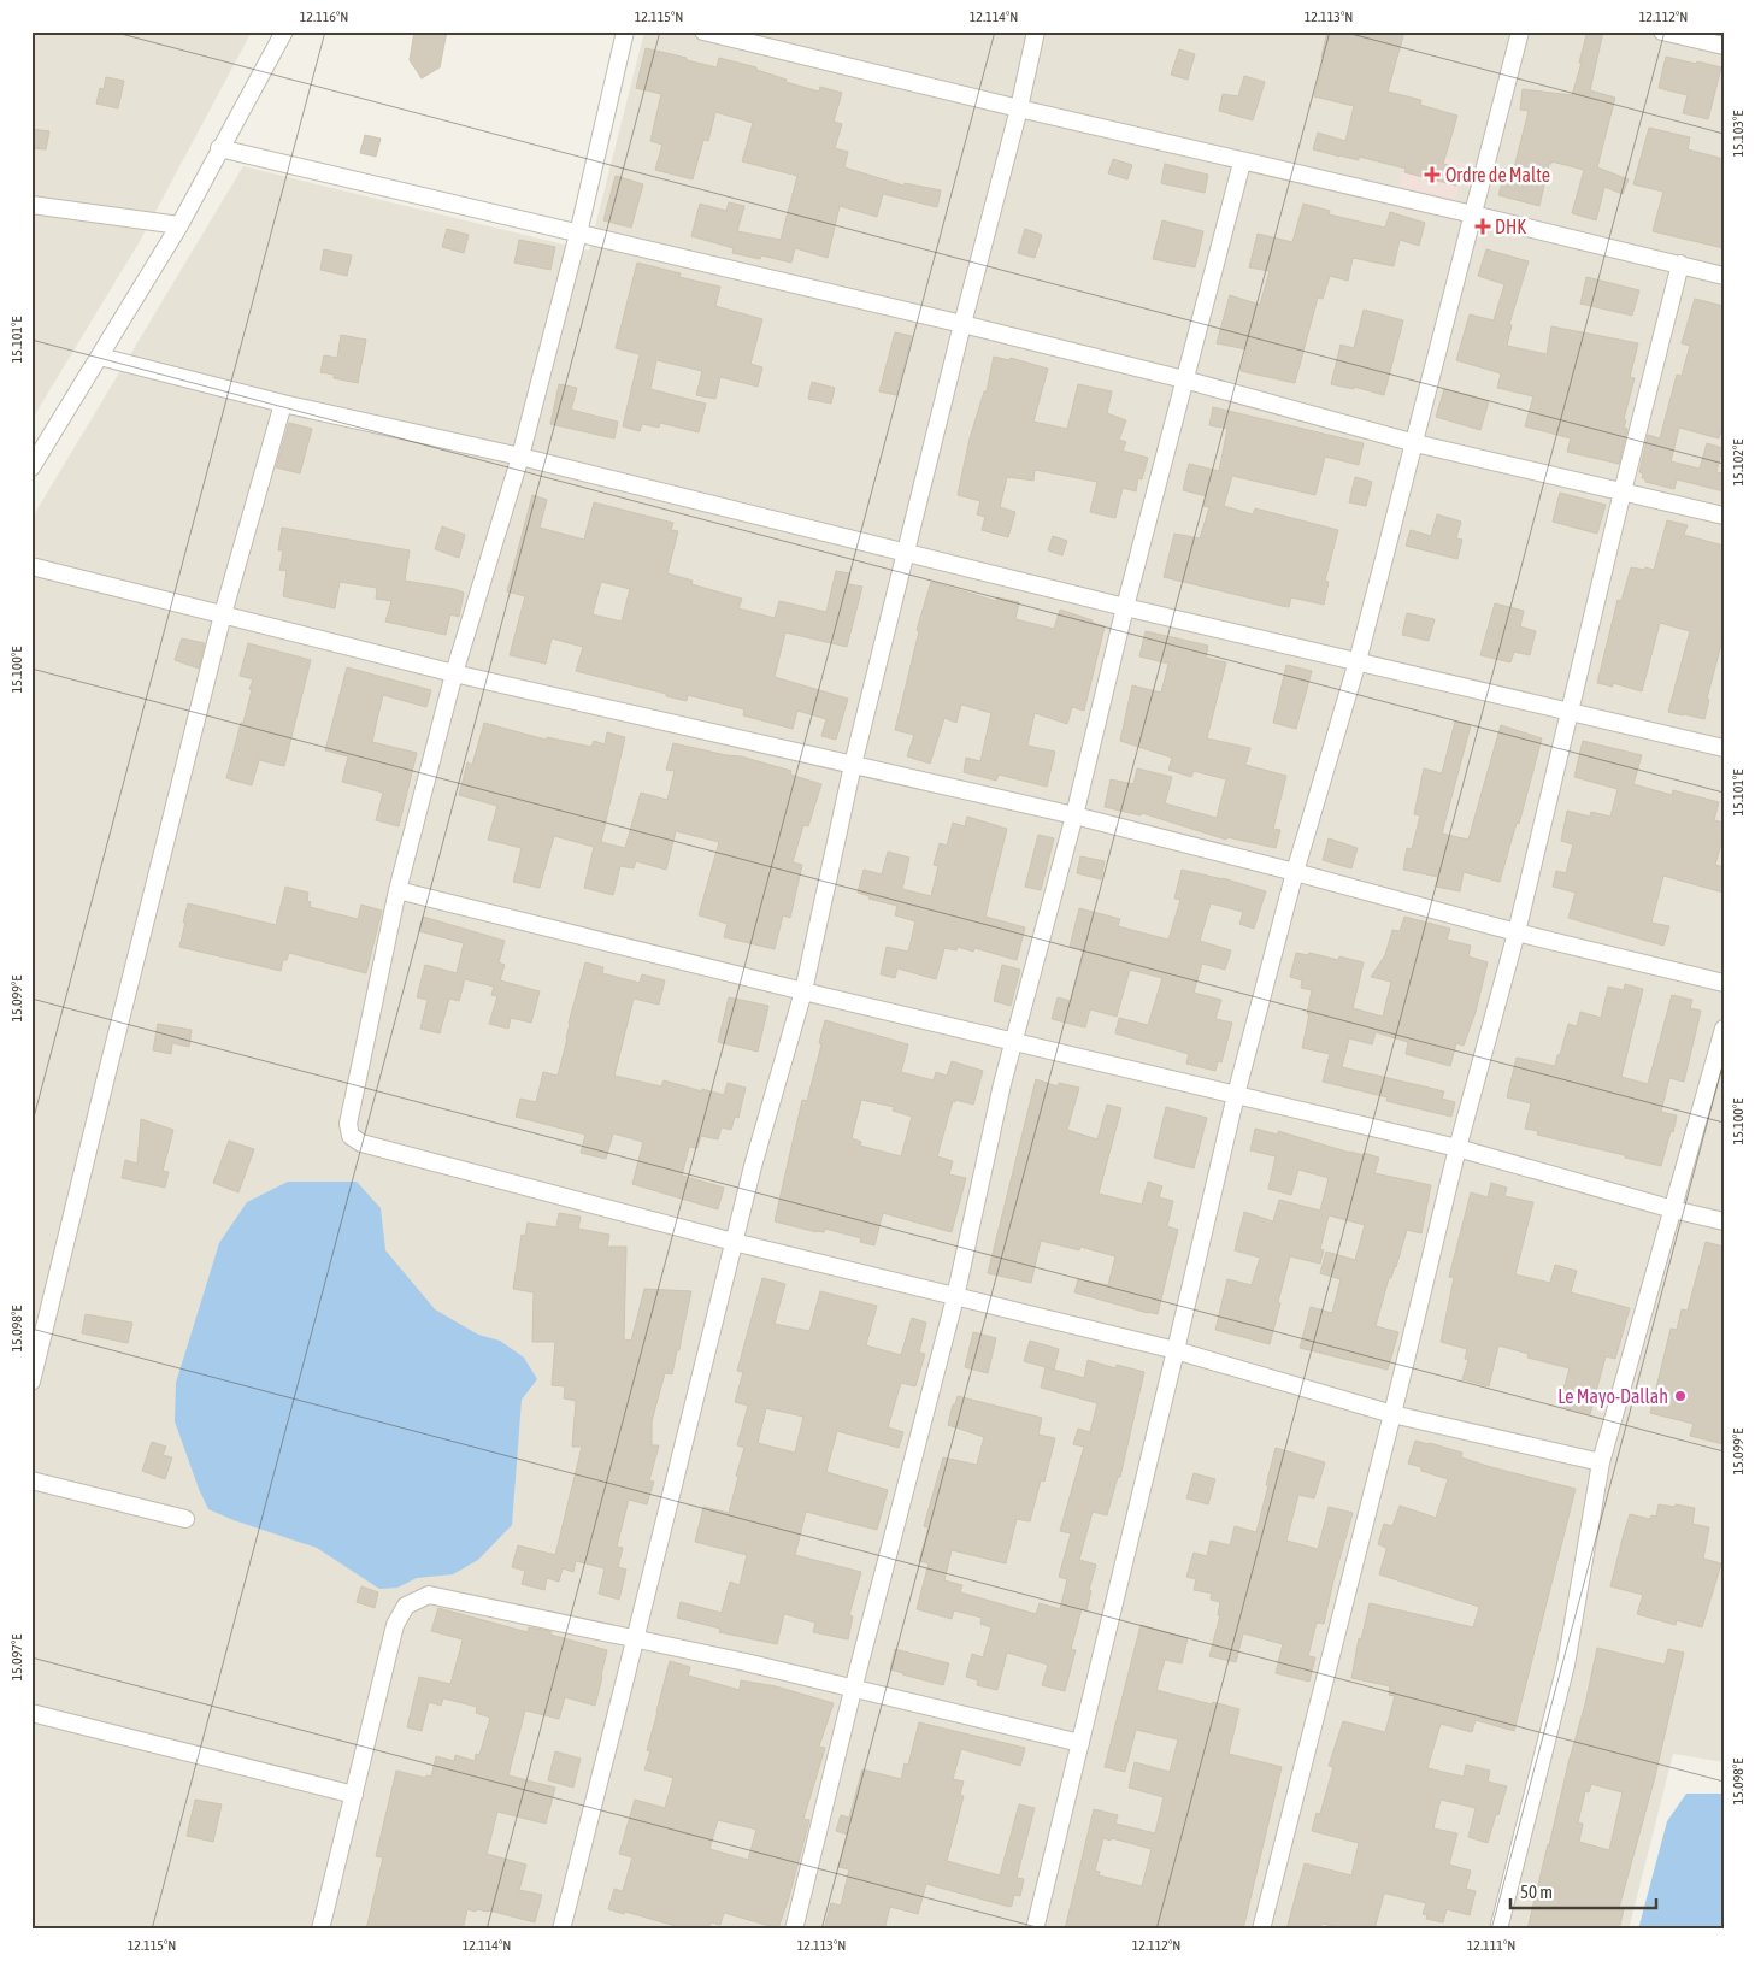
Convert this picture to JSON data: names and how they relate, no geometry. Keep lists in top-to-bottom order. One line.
{"places":{"health":["Ordre de Malte","DHK"],"other":["Le Mayo-Dallah"]},"scale_bar":"50 m","coordinates":["12.116°N","12.115°N","12.114°N","12.113°N","12.112°N","15.103°E","15.101°E","15.102°E","15.100°E","15.099°E","15.098°E","15.097°E","12.111°N"]}
